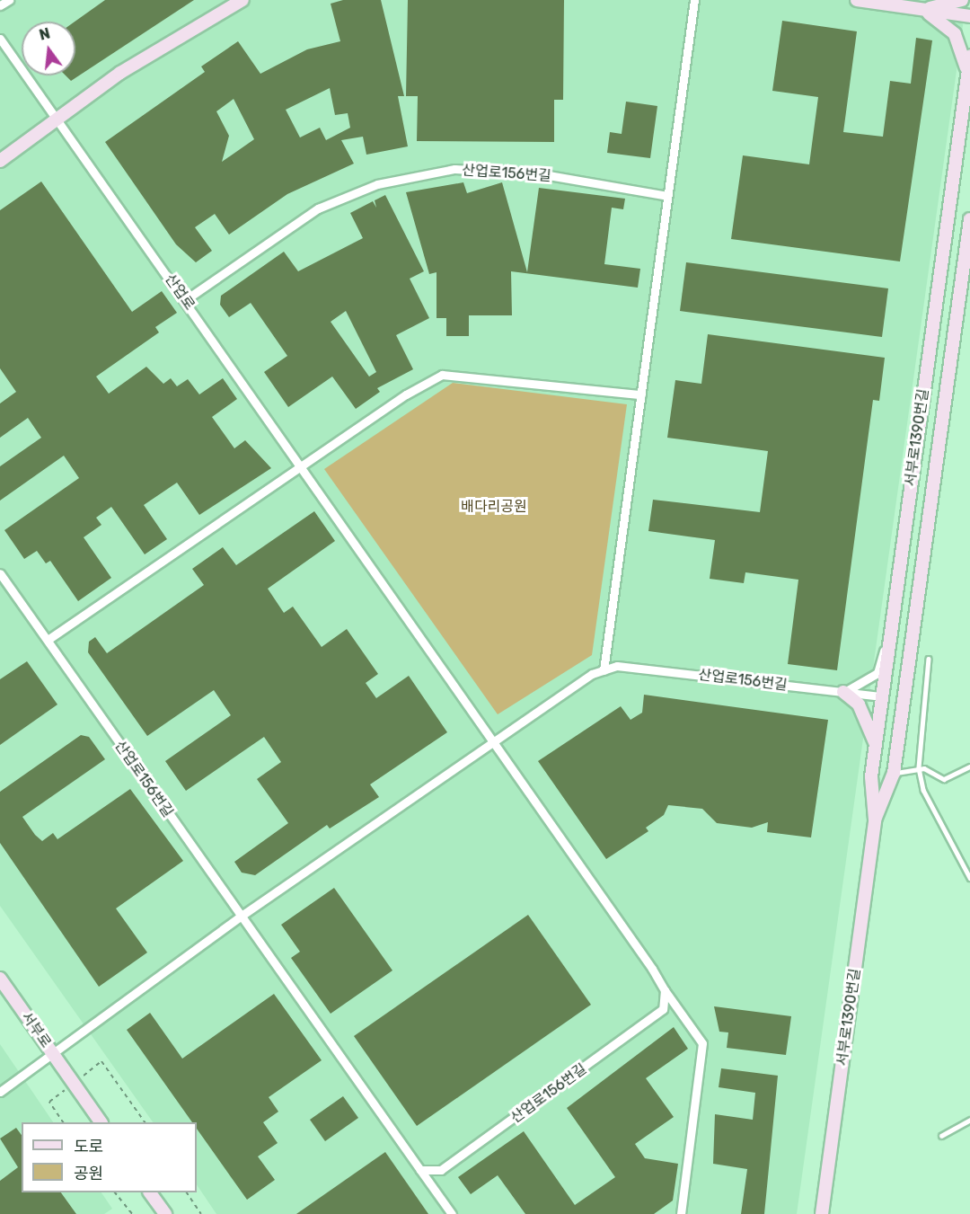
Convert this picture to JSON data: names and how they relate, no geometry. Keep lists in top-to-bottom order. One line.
{"streets":{"street":["산업로156번길","산업로","서부로1390번길","서부로"]},"crossings":[["산업로156번길","산업로"],["산업로156번길","서부로1390번길"]],"parks":["배다리공원"],"legend":["도로","공원"],"north":"top"}
